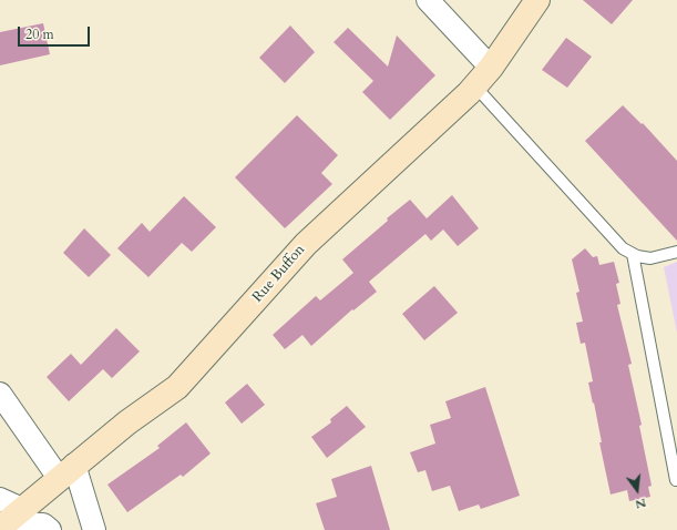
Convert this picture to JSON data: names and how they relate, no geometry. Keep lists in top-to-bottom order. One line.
{"streets":{"main road":["Rue Buffon"]},"scale_bar":"20 m","north":"bottom"}
